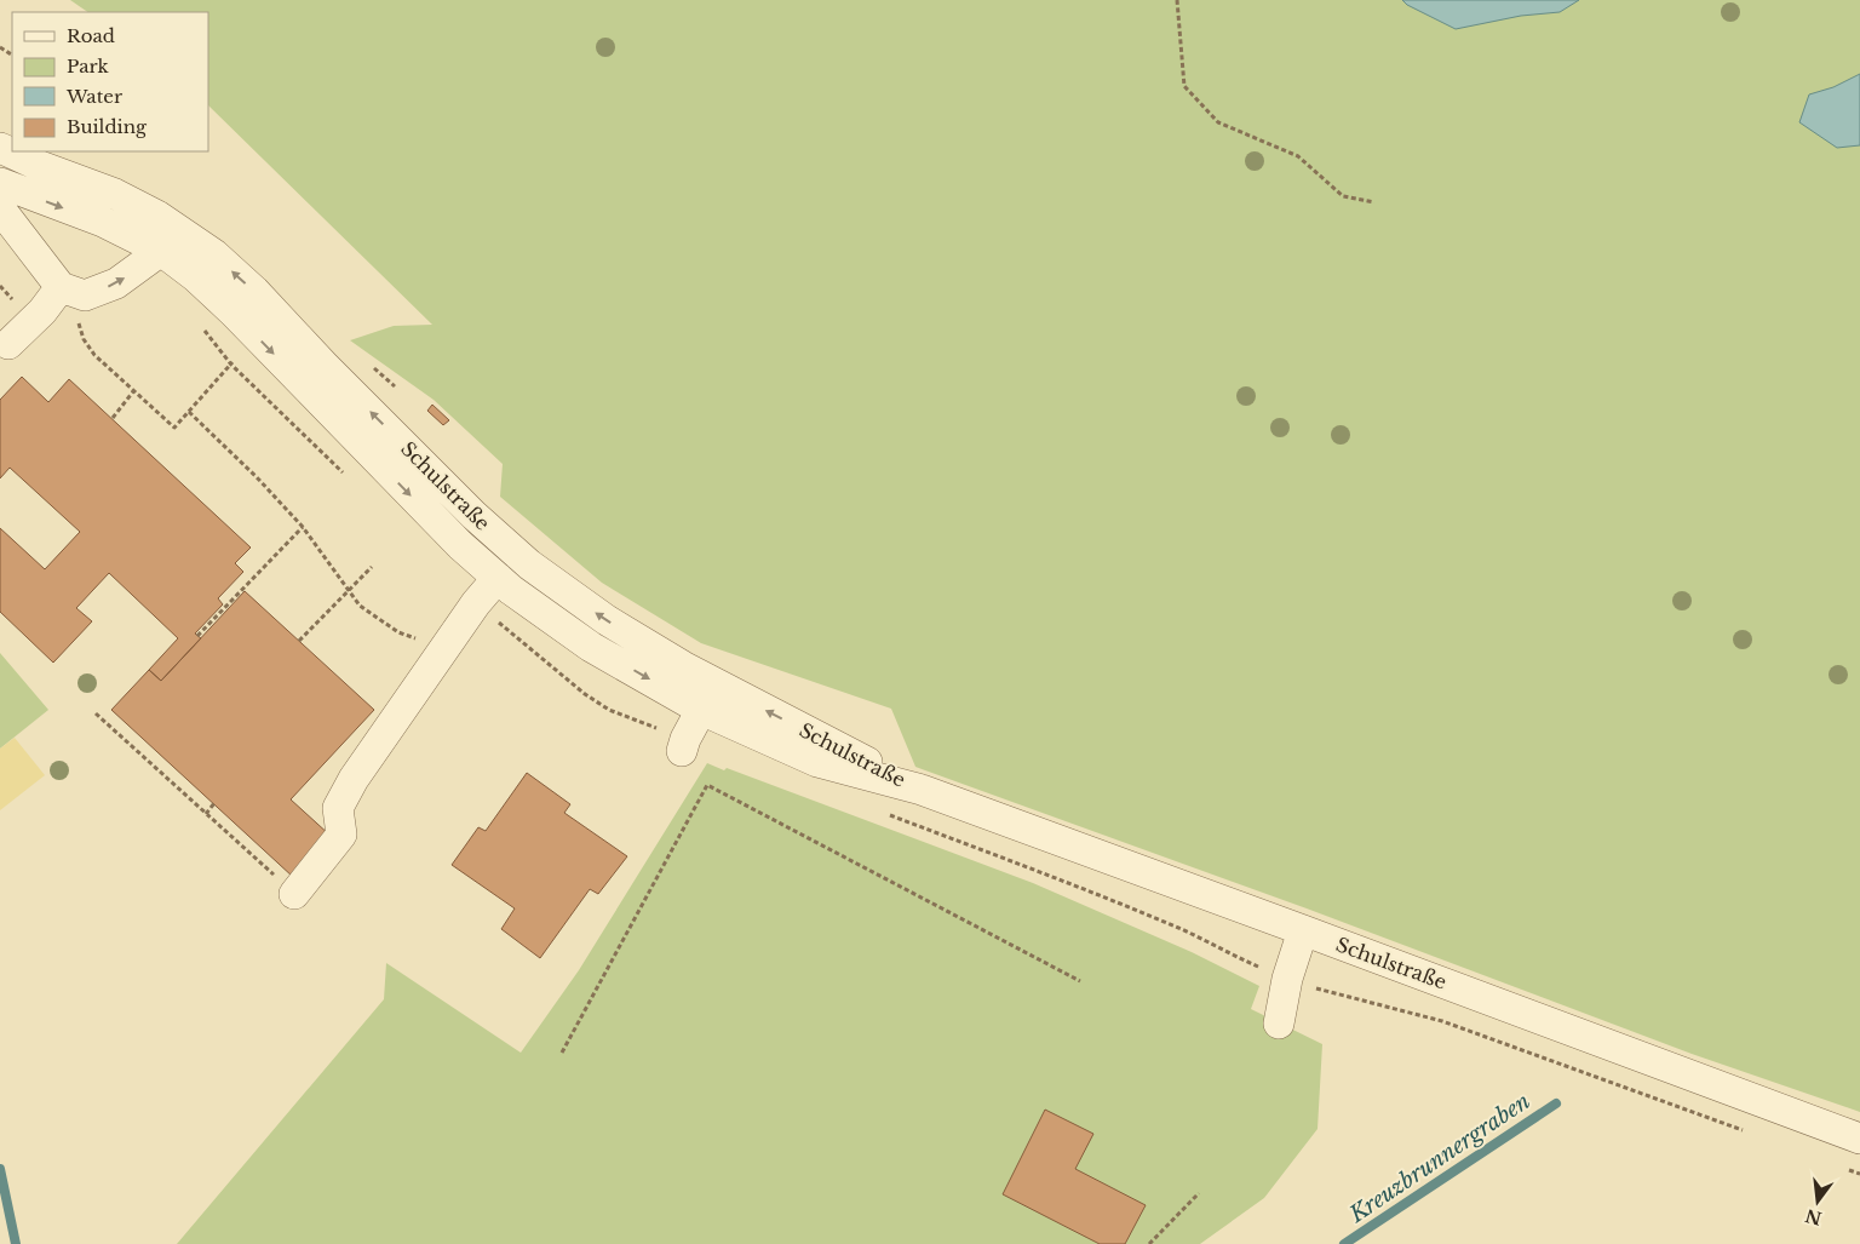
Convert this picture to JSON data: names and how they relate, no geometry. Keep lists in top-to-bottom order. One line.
{"streets":{"street":["Schulstraße"]},"water":["Kreuzbrunnergraben"],"legend":["Road","Park","Water","Building"],"north":"bottom"}
